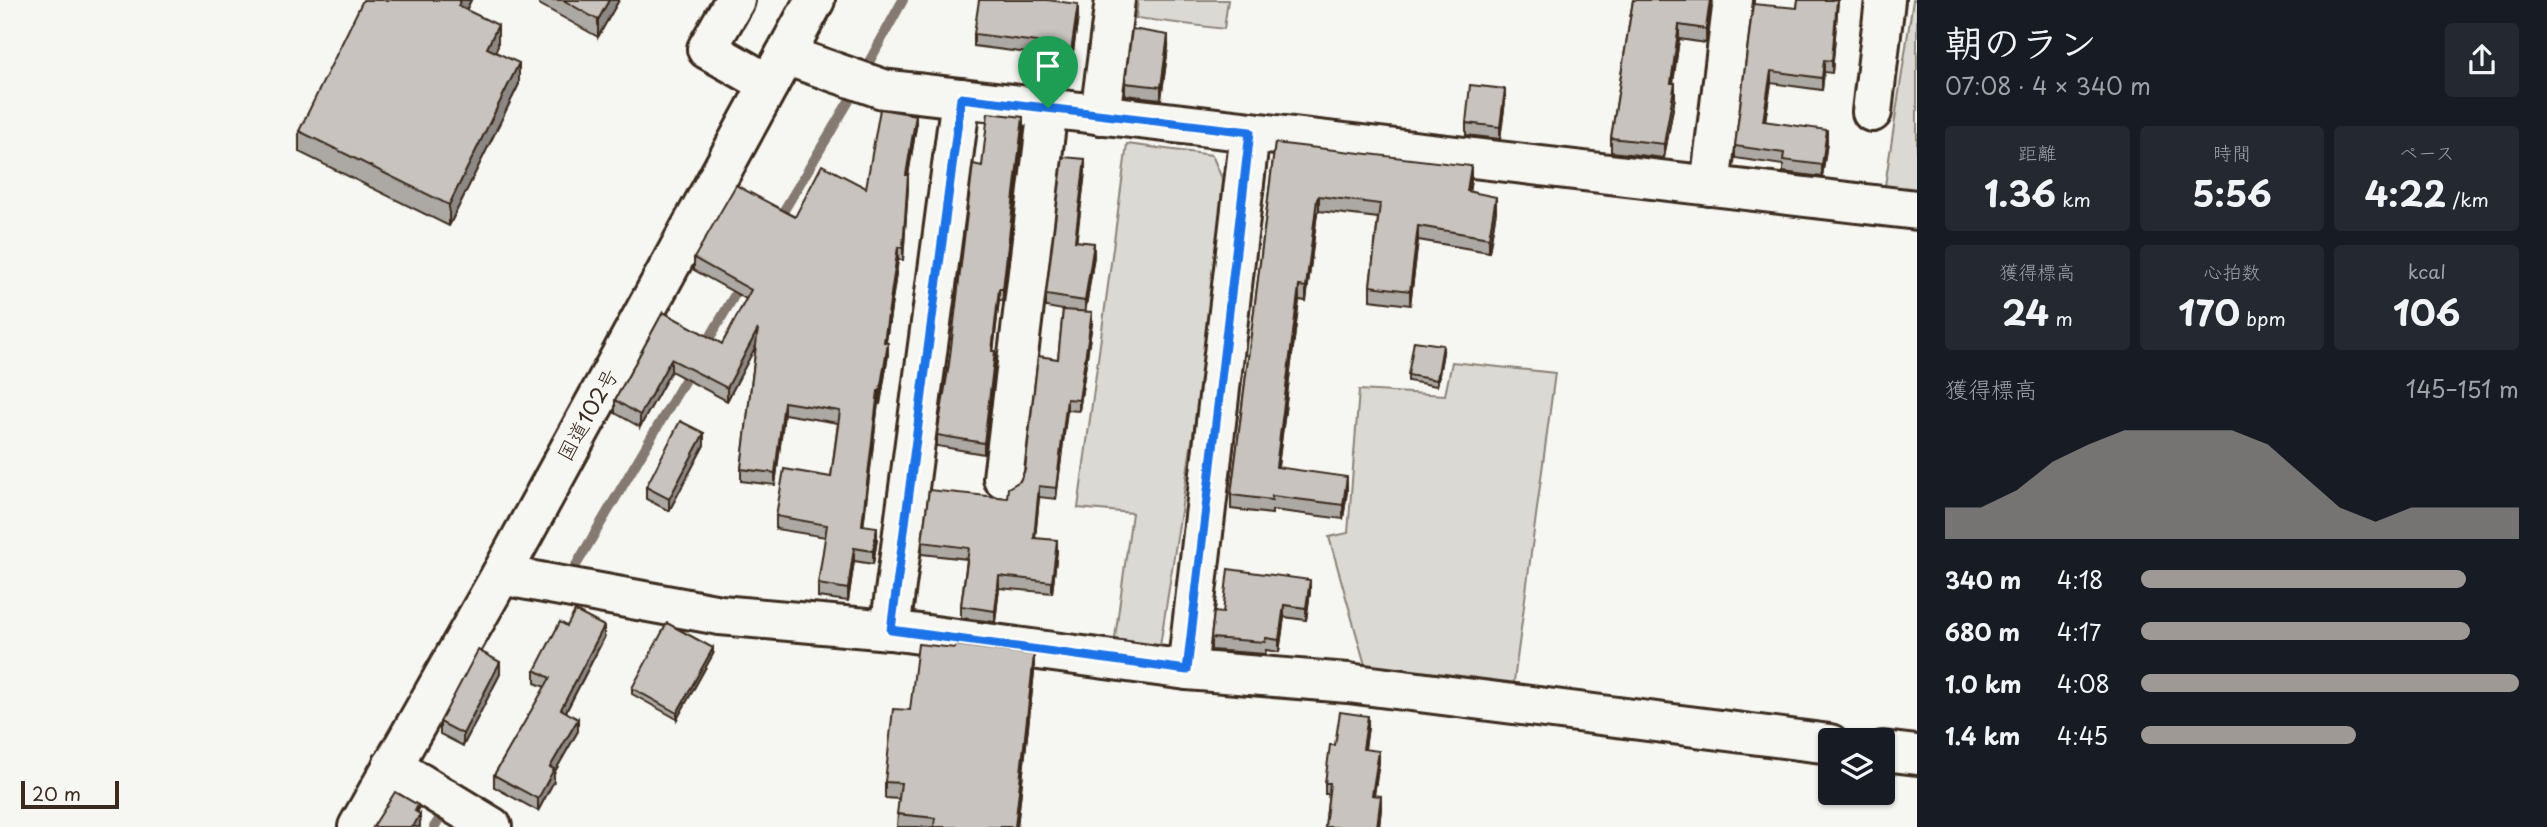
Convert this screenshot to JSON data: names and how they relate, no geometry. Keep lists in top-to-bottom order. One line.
{"streets":{"main road":["国道102号"]},"scale_bar":"20 m","page":{"heading":["朝のラン","07:08 · 4 × 340 m"],"stats":[["距離","1.36 km"],["時間","5:56"],["ペース","4:22 /km"],["獲得標高","24 m"],["心拍数","170 bpm"],["kcal","106"]],"chart":["獲得標高","145–151 m"],"list":[{"name":"340 m","note":"4:18"},{"name":"680 m","note":"4:17"},{"name":"1.0 km","note":"4:08"},{"name":"1.4 km","note":"4:45"}],"scale":"20 m"}}
